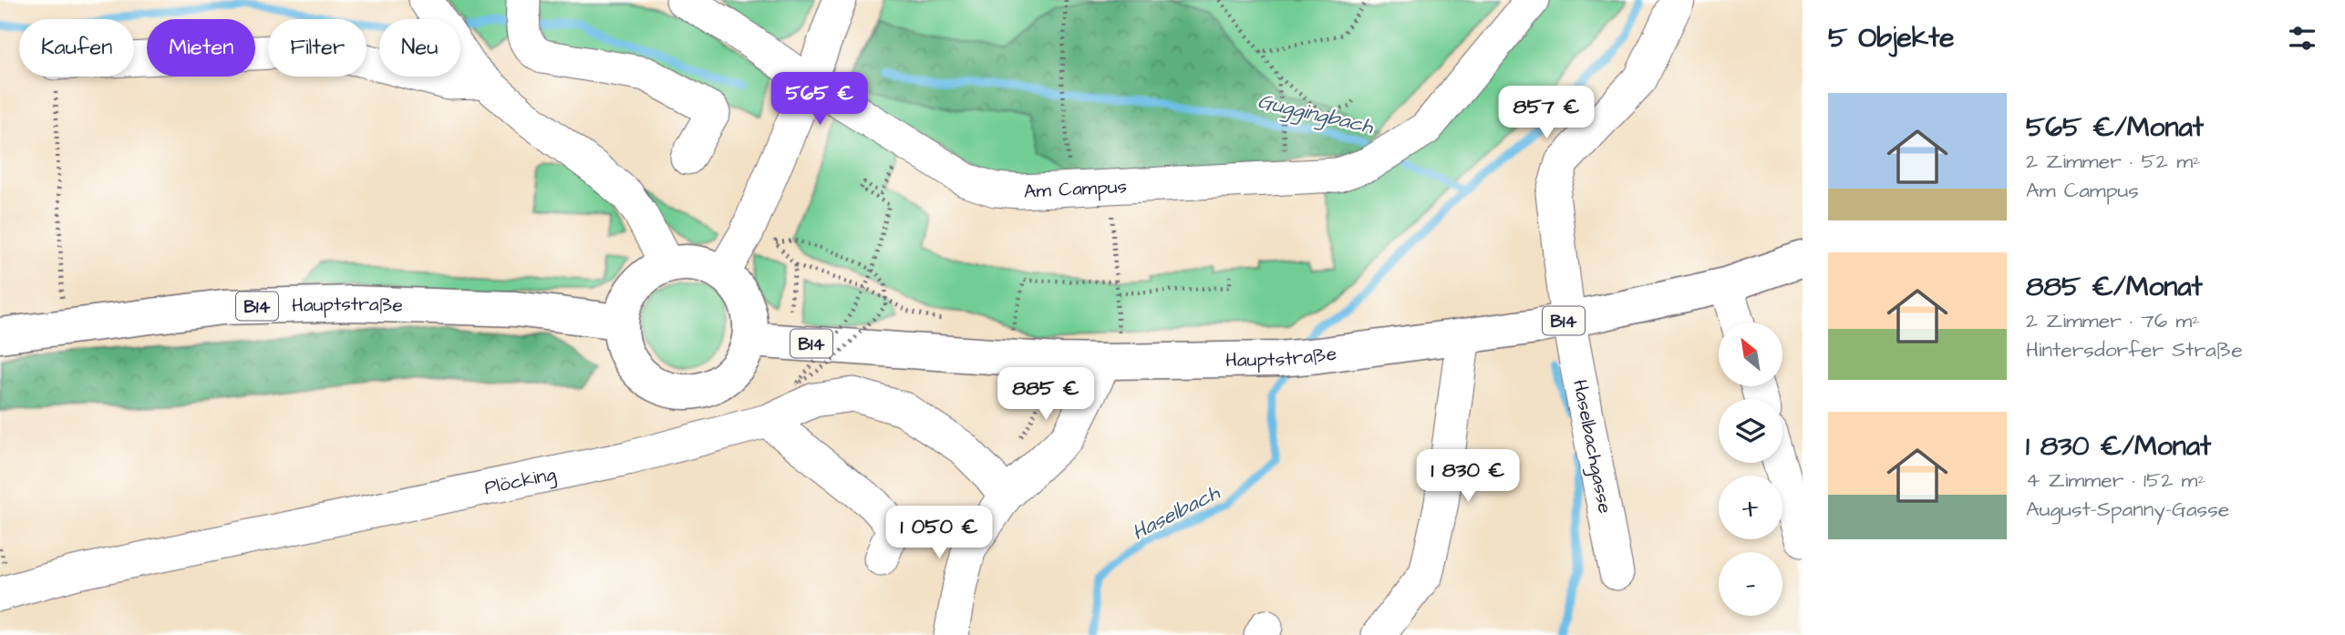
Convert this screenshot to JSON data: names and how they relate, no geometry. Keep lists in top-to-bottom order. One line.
{"streets":{"main road":["Hauptstraße","B14"],"street":["Am Campus","Haselbachgasse","Plöcking"]},"crossings":[["Hauptstraße","Haselbachgasse"]],"water":["Guggingbach","Haselbach"],"north":"top left","page":{"heading":"5 Objekte","chip":["Kaufen","Mieten","Filter","Neu"],"price":["565 €","857 €","885 €","1 830 €","1 050 €"],"list":[{"name":"565 €/Monat","note":"2 Zimmer · 52 m² · Am Campus"},{"name":"885 €/Monat","note":"2 Zimmer · 76 m² · Hintersdorfer Straße"},{"name":"1 830 €/Monat","note":"4 Zimmer · 152 m² · August-Spanny-Gasse"}],"map_buttons":["+","−"]}}
